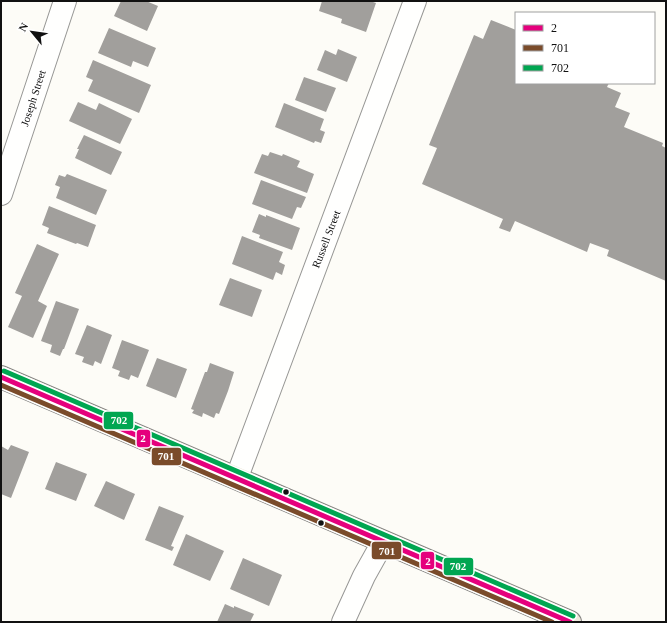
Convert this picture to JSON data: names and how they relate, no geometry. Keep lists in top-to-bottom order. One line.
{"streets":{"street":["Joseph Street","Russell Street"]},"lines":["transit line 702","transit line 2","transit line 701"],"legend":["2","701","702"],"north":"top left"}
